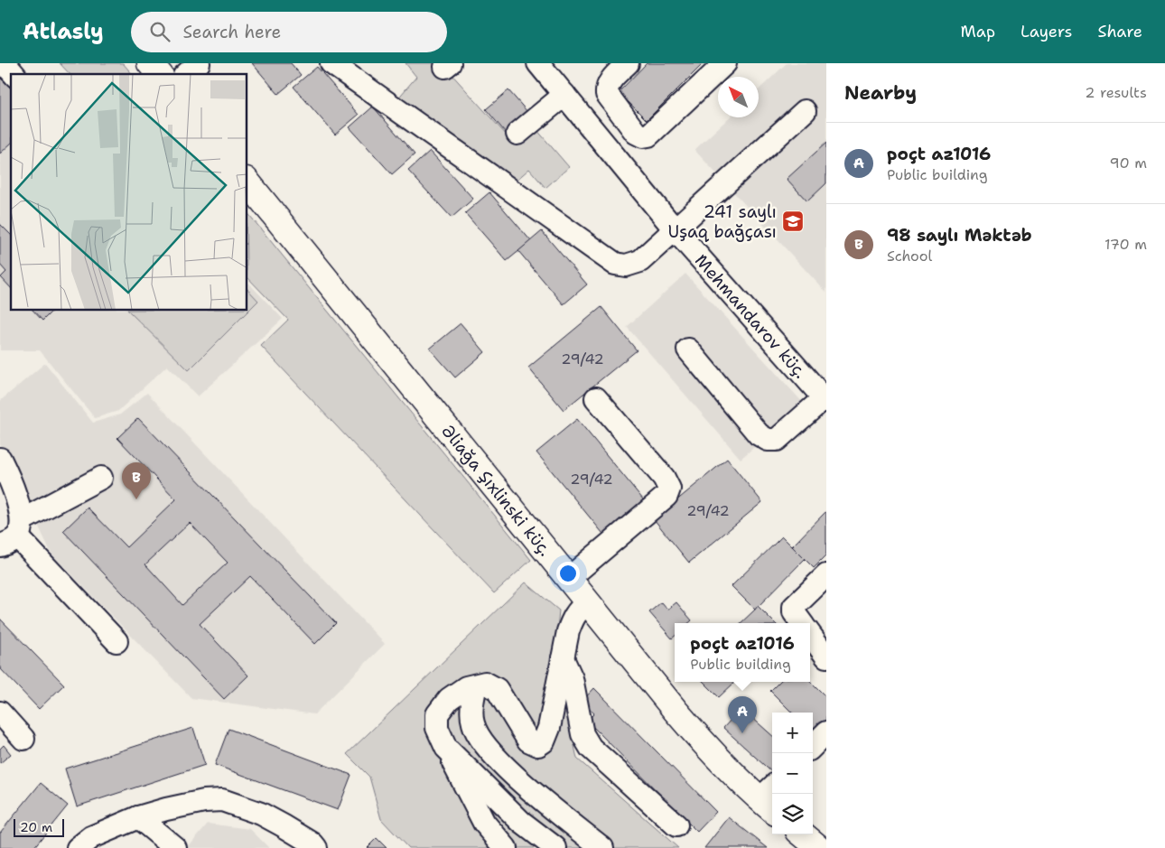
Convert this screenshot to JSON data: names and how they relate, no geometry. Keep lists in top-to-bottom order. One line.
{"streets":{"main road":["Əliağa Şıxlinski küç."],"street":["Mehmandarov küç."]},"places":{"school or university":["241 saylı Uşaq bağçası"]},"house_numbers":["29/42","29/42","29/42"],"scale_bar":"20 m","north":"top left","page":{"header":"Atlasly","search":"Search here","nav":["Map","Layers","Share"],"heading":["Nearby","2 results"],"list":[{"mark":"A","name":"poçt az1016","note":"Public building","value":"90 m"},{"mark":"B","name":"98 saylı Məktəb","note":"School","value":"170 m"}],"pins":["B","A"],"popup":["poçt az1016","Public building"],"map_buttons":["+","−"],"scale":"20 m"}}
